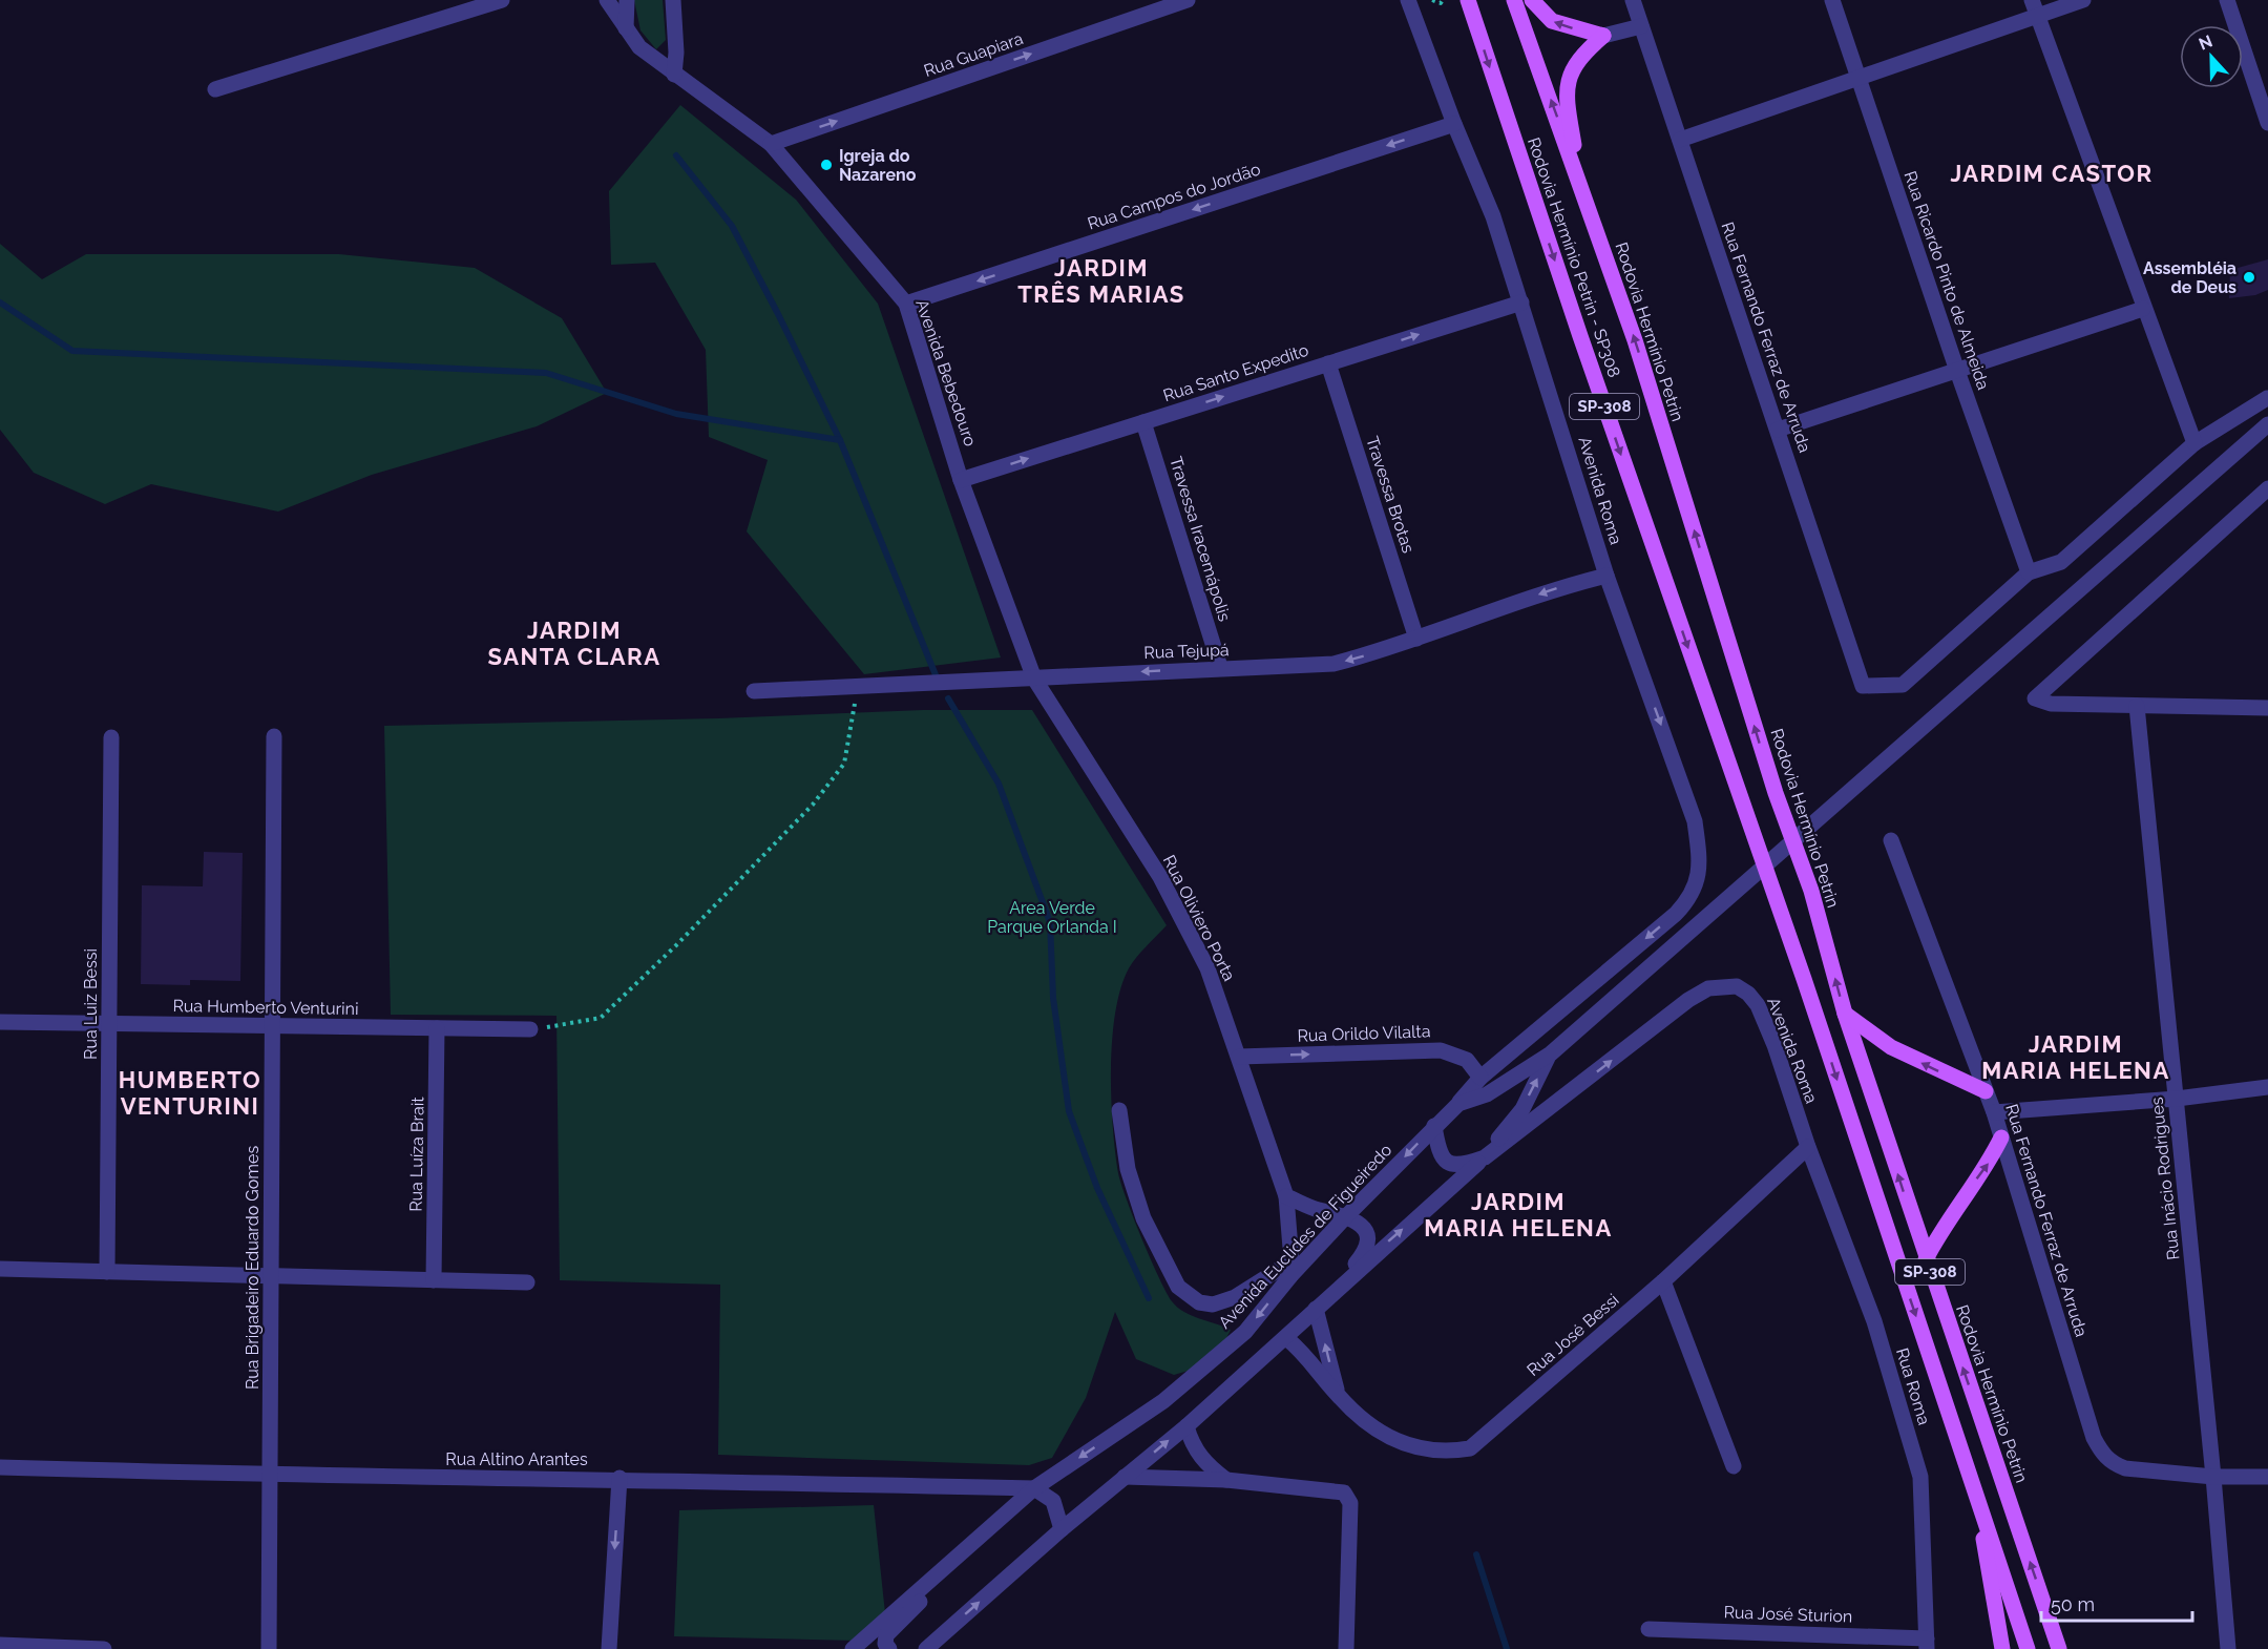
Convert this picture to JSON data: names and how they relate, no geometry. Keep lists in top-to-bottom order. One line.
{"streets":{"main road":["Rodovia Hermínio Petrin - SP308","Rodovia Hermínio Petrin","SP-308"],"street":["Rua Guapiara","Rua Campos do Jordão","Rua Ricardo Pinto de Almeida","Rua Fernando Ferraz de Arruda","Avenida Bebedouro","Rua Santo Expedito","Avenida Roma","Travessa Brotas","Travessa Iracemápolis","Rua Tejupá","Rua Oliviero Porta","Rua Luiz Bessi","Rua Humberto Venturini","Rua Orildo Vilalta","Rua Luíza Brait","Rua Inácio Rodrigues","Avenida Euclides de Figueiredo","Rua Brigadeiro Eduardo Gomes","Rua José Bessi","Rua Roma","Rua Altino Arantes","Rua José Sturion"]},"crossings":[["Rua Guapiara","Avenida Bebedouro"],["Rua Campos do Jordão","Avenida Bebedouro"],["Rua Campos do Jordão","Avenida Roma"],["Rodovia Hermínio Petrin - SP308","SP-308"],["Rua Ricardo Pinto de Almeida","Rua Fernando Ferraz de Arruda"],["Rua Fernando Ferraz de Arruda","Rua Inácio Rodrigues"],["Avenida Bebedouro","Rua Santo Expedito"],["Avenida Bebedouro","Rua Tejupá"],["Avenida Bebedouro","Rua Oliviero Porta"],["Rua Santo Expedito","Avenida Roma"],["Rua Santo Expedito","Travessa Brotas"],["Rua Santo Expedito","Travessa Iracemápolis"],["Avenida Roma","Rua Tejupá"],["Avenida Roma","Avenida Euclides de Figueiredo"],["Avenida Roma","Rua José Bessi"],["Avenida Roma","Rua Roma"],["Travessa Brotas","Rua Tejupá"],["Travessa Iracemápolis","Rua Tejupá"],["Rua Tejupá","Rua Oliviero Porta"],["Rua Oliviero Porta","Rua Orildo Vilalta"],["Rua Oliviero Porta","Avenida Euclides de Figueiredo"],["Rua Luiz Bessi","Rua Humberto Venturini"],["Rua Humberto Venturini","Rua Luíza Brait"],["Rua Humberto Venturini","Rua Brigadeiro Eduardo Gomes"],["Rua Orildo Vilalta","Avenida Euclides de Figueiredo"],["Avenida Euclides de Figueiredo","Rua Altino Arantes"],["Rua Brigadeiro Eduardo Gomes","Rua Altino Arantes"],["Rua José Bessi","Rua Roma"],["Rua Roma","Rua José Sturion"]],"one_way":["Rua Guapiara","Rua Campos do Jordão","Rodovia Hermínio Petrin - SP308","Rodovia Hermínio Petrin","Rua Santo Expedito","Rua Tejupá","Rua Orildo Vilalta"],"districts":["JARDIM CASTOR","JARDIM TRÊS MARIAS","JARDIM SANTA CLARA","JARDIM MARIA HELENA","HUMBERTO VENTURINI","JARDIM MARIA HELENA"],"parks":["Area Verde Parque Orlanda I"],"places":["Igreja do Nazareno","Assembléia de Deus"],"scale_bar":"50 m","north":"top"}
